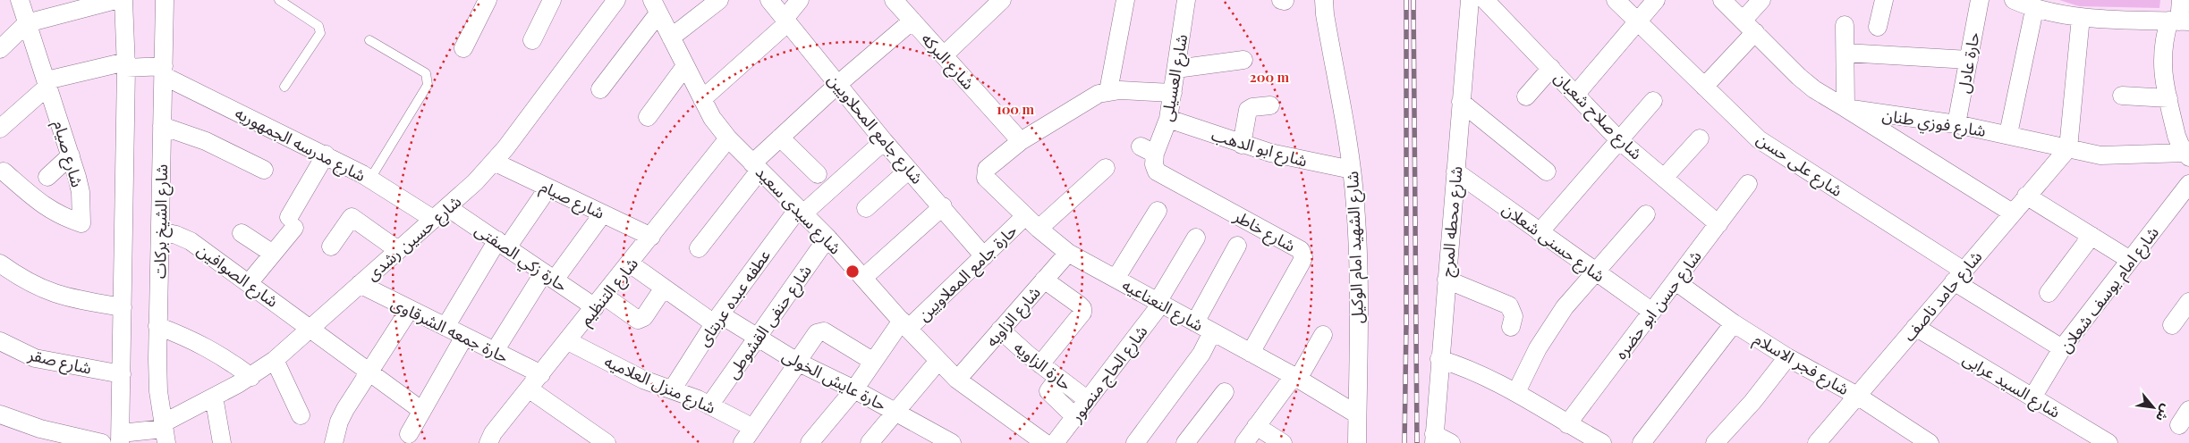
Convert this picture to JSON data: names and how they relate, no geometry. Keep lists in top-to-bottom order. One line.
{"streets":{"street":["شارع البركه","حارة عادل","شارع العسيلى","شارع صلاح شعبان","شارع فوزي طنان","شارع جامع المحلاويين","شارع مدرسه الجمهوريه","شارع ابو الدهب","شارع صيام","شارع على حسن","شارع سيدى سعيد","شارع الشيخ بركات","شارع محطه المرج","شارع خاطر","شارع حسين رشدى","شارع حسنى شعلان","شارع الشهيد امام الوكيل","حارة زكي الصفتى","حارة جامع المعلاويين","شارع الصوافين","شارع امام يوسف شعلان","شارع التنظيم","شارع حامد ناصف","عطفه عبده عربتاى","شارع النعناعيه","شارع حسن ابو حضره","شارع الزاويه","شارع حنفى القشوطى","حارة جمعه الشرقاوى","شارع صقر","شارع فجر الاسلام","حارة الزاويه","شارع الحاج منصور","حارة عايش الخولى","شارع منزل العلاميه","شارع السيد عرابى"]},"crossings":[["شارع البركه","شارع النعناعيه"],["حارة عادل","شارع فوزي طنان"],["شارع العسيلى","شارع ابو الدهب"],["شارع العسيلى","شارع خاطر"],["شارع صلاح شعبان","شارع حسن ابو حضره"],["شارع فوزي طنان","شارع حامد ناصف"],["شارع جامع المحلاويين","حارة جامع المعلاويين"],["شارع جامع المحلاويين","عطفه عبده عربتاى"],["شارع مدرسه الجمهوريه","شارع الشيخ بركات"],["شارع مدرسه الجمهوريه","شارع حسين رشدى"],["شارع ابو الدهب","شارع الشهيد امام الوكيل"],["شارع صيام","شارع حسين رشدى"],["شارع صيام","شارع التنظيم"],["شارع على حسن","شارع امام يوسف شعلان"],["شارع على حسن","شارع حامد ناصف"],["شارع سيدى سعيد","حارة جامع المعلاويين"],["شارع سيدى سعيد","شارع التنظيم"],["شارع سيدى سعيد","عطفه عبده عربتاى"],["شارع سيدى سعيد","شارع الزاويه"],["شارع سيدى سعيد","شارع حنفى القشوطى"],["شارع الشيخ بركات","شارع حسين رشدى"],["شارع الشيخ بركات","شارع الصوافين"],["شارع محطه المرج","شارع حسنى شعلان"],["شارع خاطر","شارع النعناعيه"],["شارع حسين رشدى","حارة زكي الصفتى"],["شارع حسين رشدى","شارع الصوافين"],["شارع حسين رشدى","حارة جمعه الشرقاوى"],["شارع حسنى شعلان","شارع حسن ابو حضره"],["شارع الشهيد امام الوكيل","شارع النعناعيه"],["حارة زكي الصفتى","شارع التنظيم"],["حارة زكي الصفتى","حارة عايش الخولى"],["حارة جامع المعلاويين","شارع النعناعيه"],["حارة جامع المعلاويين","حارة عايش الخولى"],["شارع امام يوسف شعلان","شارع السيد عرابى"],["شارع التنظيم","حارة جمعه الشرقاوى"],["شارع التنظيم","حارة عايش الخولى"],["شارع التنظيم","شارع منزل العلاميه"],["شارع حامد ناصف","شارع فجر الاسلام"],["شارع حامد ناصف","شارع السيد عرابى"],["عطفه عبده عربتاى","حارة عايش الخولى"],["عطفه عبده عربتاى","شارع منزل العلاميه"],["شارع النعناعيه","شارع الزاويه"],["شارع النعناعيه","شارع الحاج منصور"],["شارع حسن ابو حضره","شارع فجر الاسلام"],["شارع الزاويه","حارة الزاويه"],["شارع حنفى القشوطى","حارة عايش الخولى"],["شارع حنفى القشوطى","شارع منزل العلاميه"],["حارة الزاويه","شارع الحاج منصور"]],"north":"bottom right","rings":["200 m","100 m"]}
